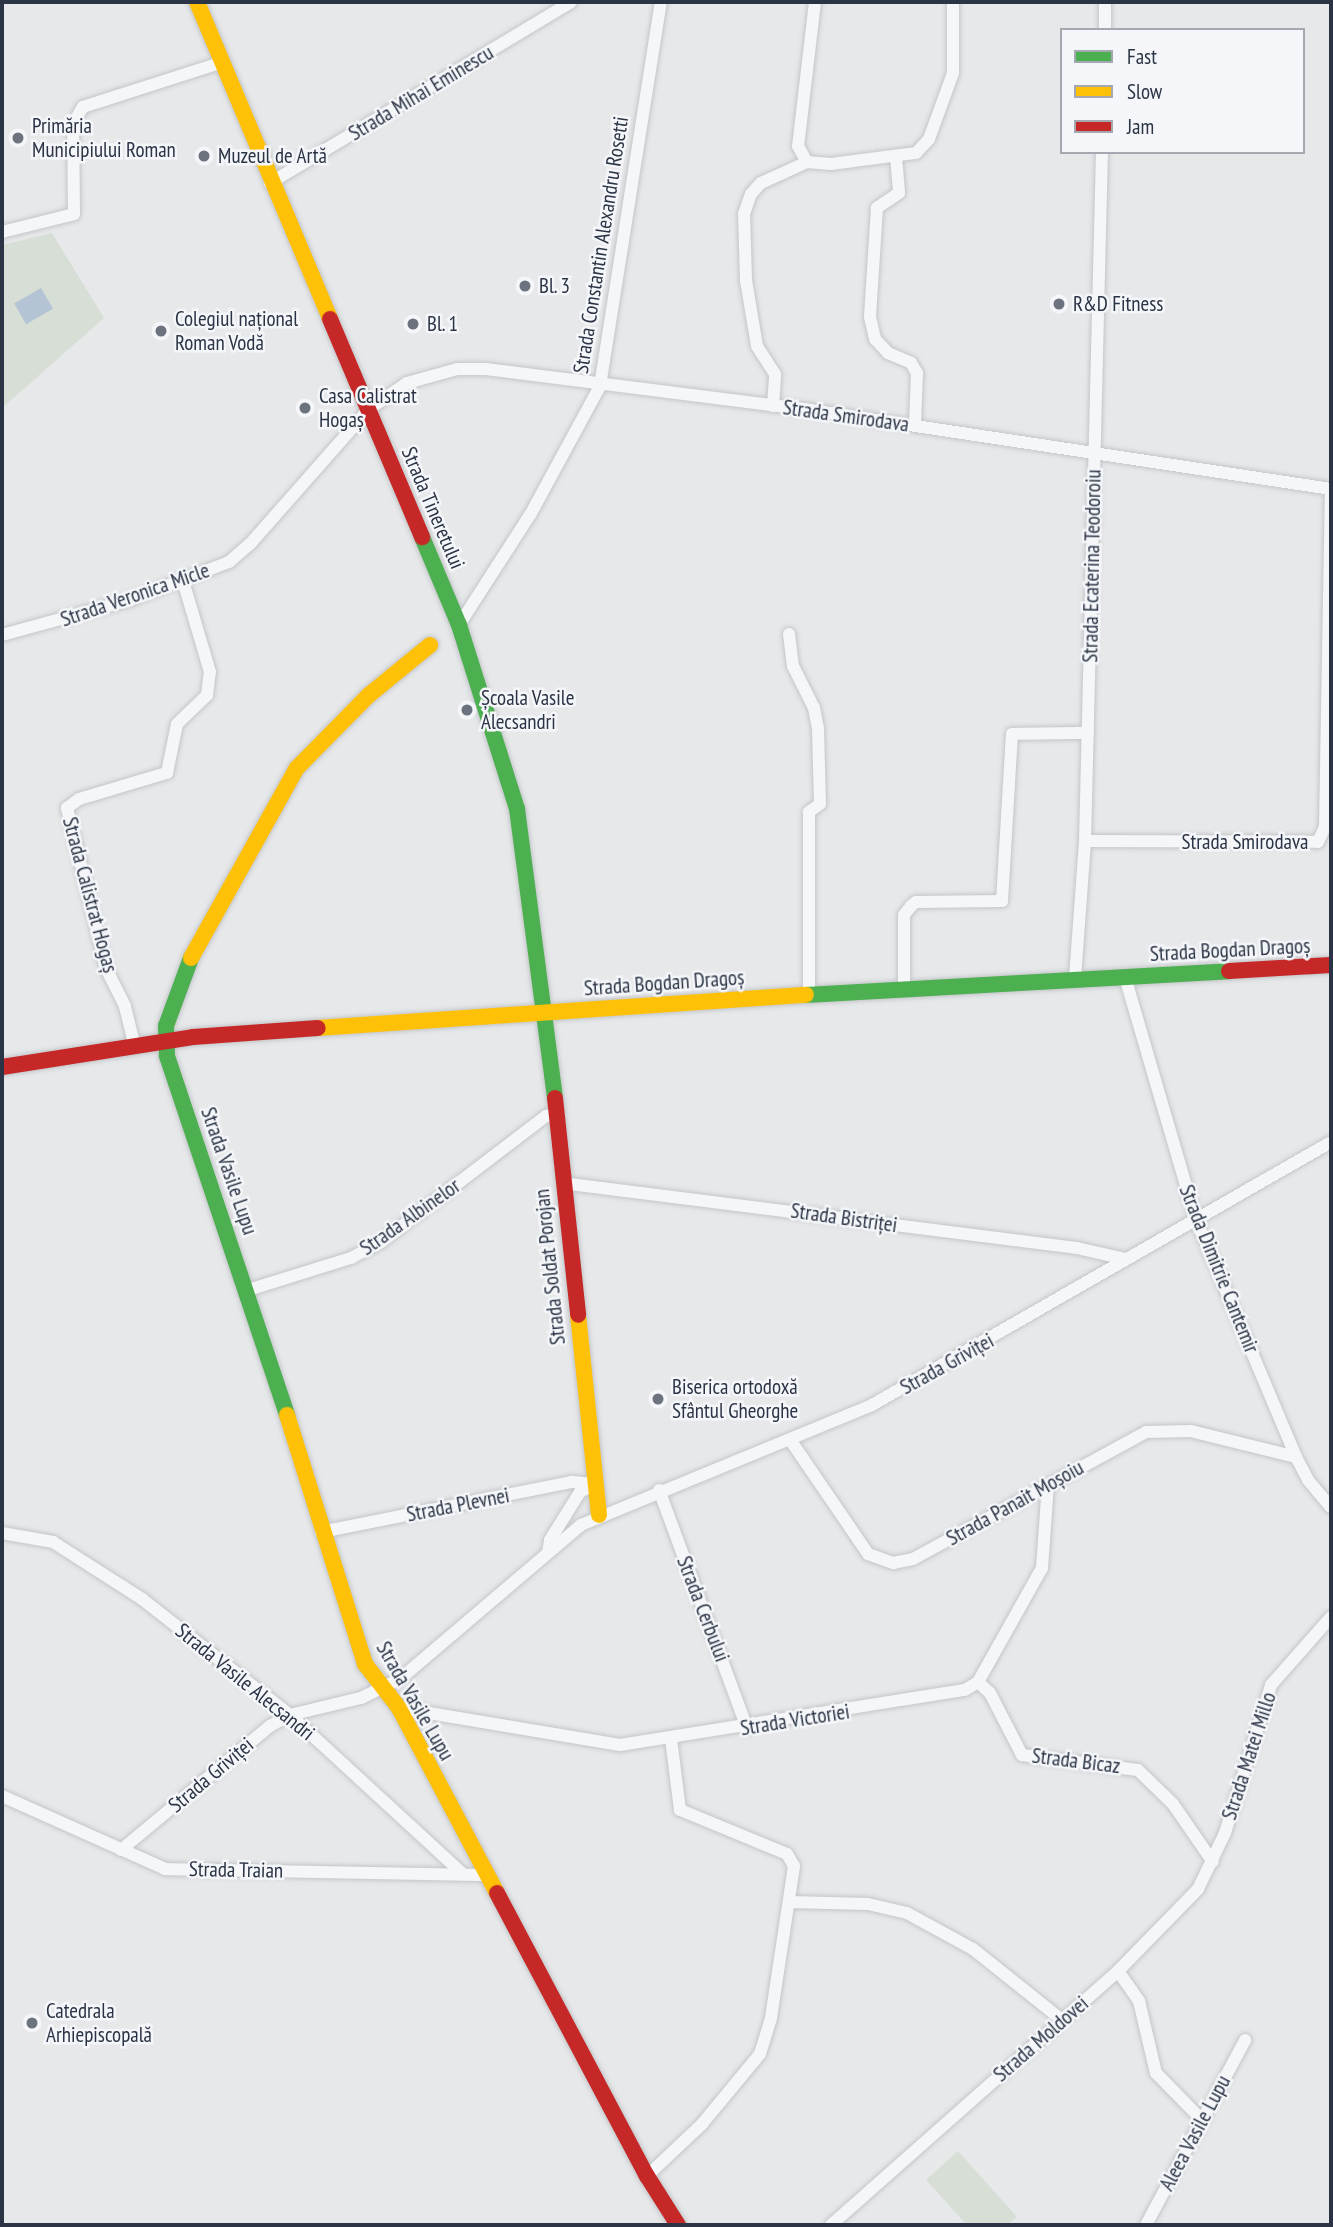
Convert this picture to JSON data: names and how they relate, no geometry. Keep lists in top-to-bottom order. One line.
{"streets":{"street":["Strada Mihai Eminescu","Strada Constantin Alexandru Rosetti","Strada Smirodava","Strada Tineretului","Strada Ecaterina Teodoroiu","Strada Veronica Micle","Strada Calistrat Hogaș","Strada Bogdan Dragoș","Strada Vasile Lupu","Strada Albinelor","Strada Bistriței","Strada Soldat Porojan","Strada Dimitrie Cantemir","Strada Griviței","Strada Panait Moșoiu","Strada Plevnei","Strada Cerbului","Strada Vasile Alecsandri","Strada Victoriei","Strada Matei Millo","Strada Bicaz","Strada Traian","Strada Moldovei","Aleea Vasile Lupu"]},"crossings":[["Strada Mihai Eminescu","Strada Tineretului"],["Strada Constantin Alexandru Rosetti","Strada Smirodava"],["Strada Constantin Alexandru Rosetti","Strada Tineretului"],["Strada Smirodava","Strada Tineretului"],["Strada Smirodava","Strada Ecaterina Teodoroiu"],["Strada Smirodava","Strada Veronica Micle"],["Strada Tineretului","Strada Veronica Micle"],["Strada Tineretului","Strada Bogdan Dragoș"],["Strada Tineretului","Strada Soldat Porojan"],["Strada Ecaterina Teodoroiu","Strada Bogdan Dragoș"],["Strada Veronica Micle","Strada Calistrat Hogaș"],["Strada Calistrat Hogaș","Strada Bogdan Dragoș"],["Strada Bogdan Dragoș","Strada Vasile Lupu"],["Strada Bogdan Dragoș","Strada Soldat Porojan"],["Strada Bogdan Dragoș","Strada Dimitrie Cantemir"],["Strada Vasile Lupu","Strada Albinelor"],["Strada Vasile Lupu","Strada Griviței"],["Strada Vasile Lupu","Strada Plevnei"],["Strada Vasile Lupu","Strada Victoriei"],["Strada Vasile Lupu","Strada Traian"],["Strada Albinelor","Strada Soldat Porojan"],["Strada Bistriței","Strada Soldat Porojan"],["Strada Bistriței","Strada Griviței"],["Strada Soldat Porojan","Strada Griviței"],["Strada Soldat Porojan","Strada Plevnei"],["Strada Dimitrie Cantemir","Strada Griviței"],["Strada Dimitrie Cantemir","Strada Panait Moșoiu"],["Strada Griviței","Strada Panait Moșoiu"],["Strada Griviței","Strada Plevnei"],["Strada Griviței","Strada Cerbului"],["Strada Griviței","Strada Vasile Alecsandri"],["Strada Griviței","Strada Traian"],["Strada Cerbului","Strada Victoriei"],["Strada Vasile Alecsandri","Strada Traian"],["Strada Victoriei","Strada Bicaz"],["Strada Matei Millo","Strada Moldovei"],["Strada Bicaz","Strada Moldovei"]],"places":["Primăria Municipiului Roman","Muzeul de Artă","Bl. 3","R&D Fitness","Bl. 1","Colegiul național Roman Vodă","Casa Calistrat Hogaș","Școala Vasile Alecsandri","Biserica ortodoxă Sfântul Gheorghe","Catedrala Arhiepiscopală"],"legend":["Fast","Slow","Jam"]}
